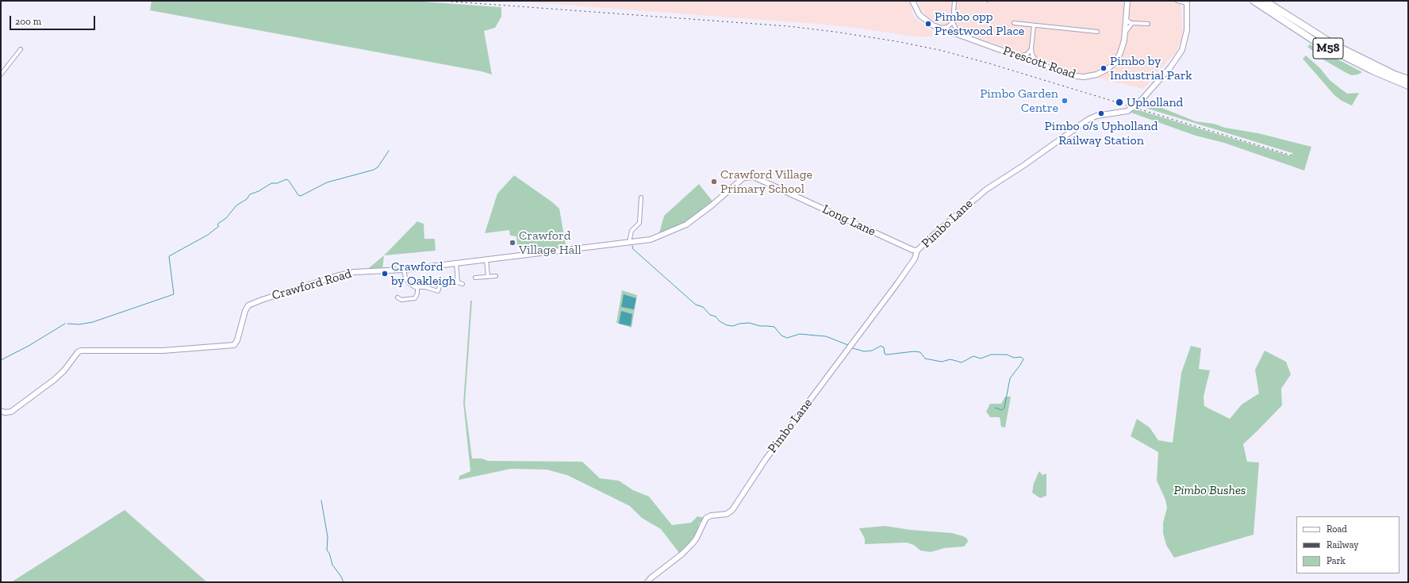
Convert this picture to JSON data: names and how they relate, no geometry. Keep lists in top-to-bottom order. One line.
{"streets":{"highway":["M58"],"street":["Prescott Road","Long Lane","Pimbo Lane","Crawford Road"]},"crossings":[["Long Lane","Pimbo Lane"],["Long Lane","Crawford Road"]],"parks":["Pimbo Bushes"],"places":["Pimbo opp Prestwood Place","Pimbo by Industrial Park","Pimbo Garden Centre","Upholland","Pimbo o/s Upholland Railway Station","Crawford Village Primary School","Crawford Village Hall","Crawford by Oakleigh"],"legend":["Road","Railway","Park"],"scale_bar":"200 m"}
